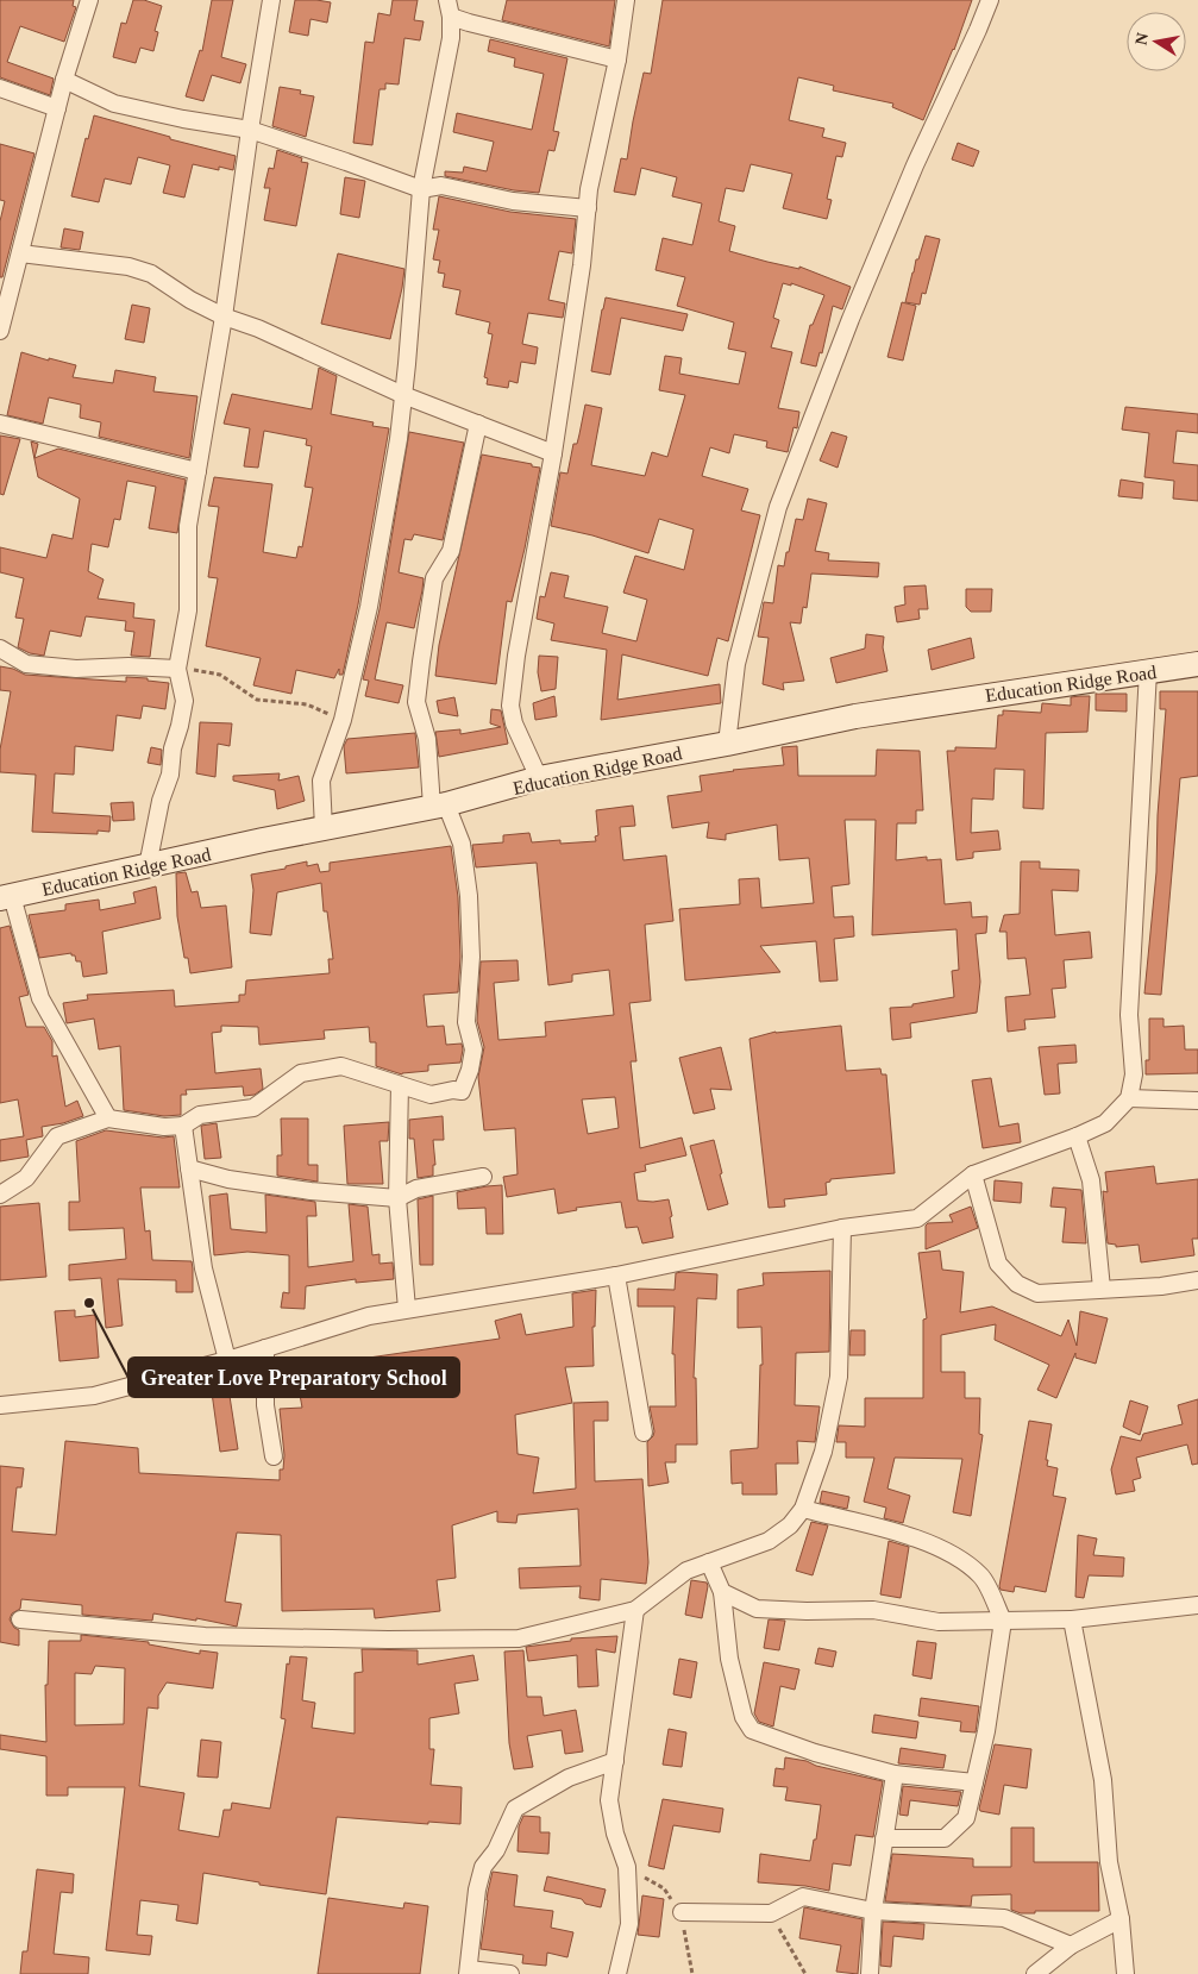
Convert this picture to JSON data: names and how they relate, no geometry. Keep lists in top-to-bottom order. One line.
{"streets":{"main road":["Education Ridge Road"]},"places":["Greater Love Preparatory School"],"north":"left"}
